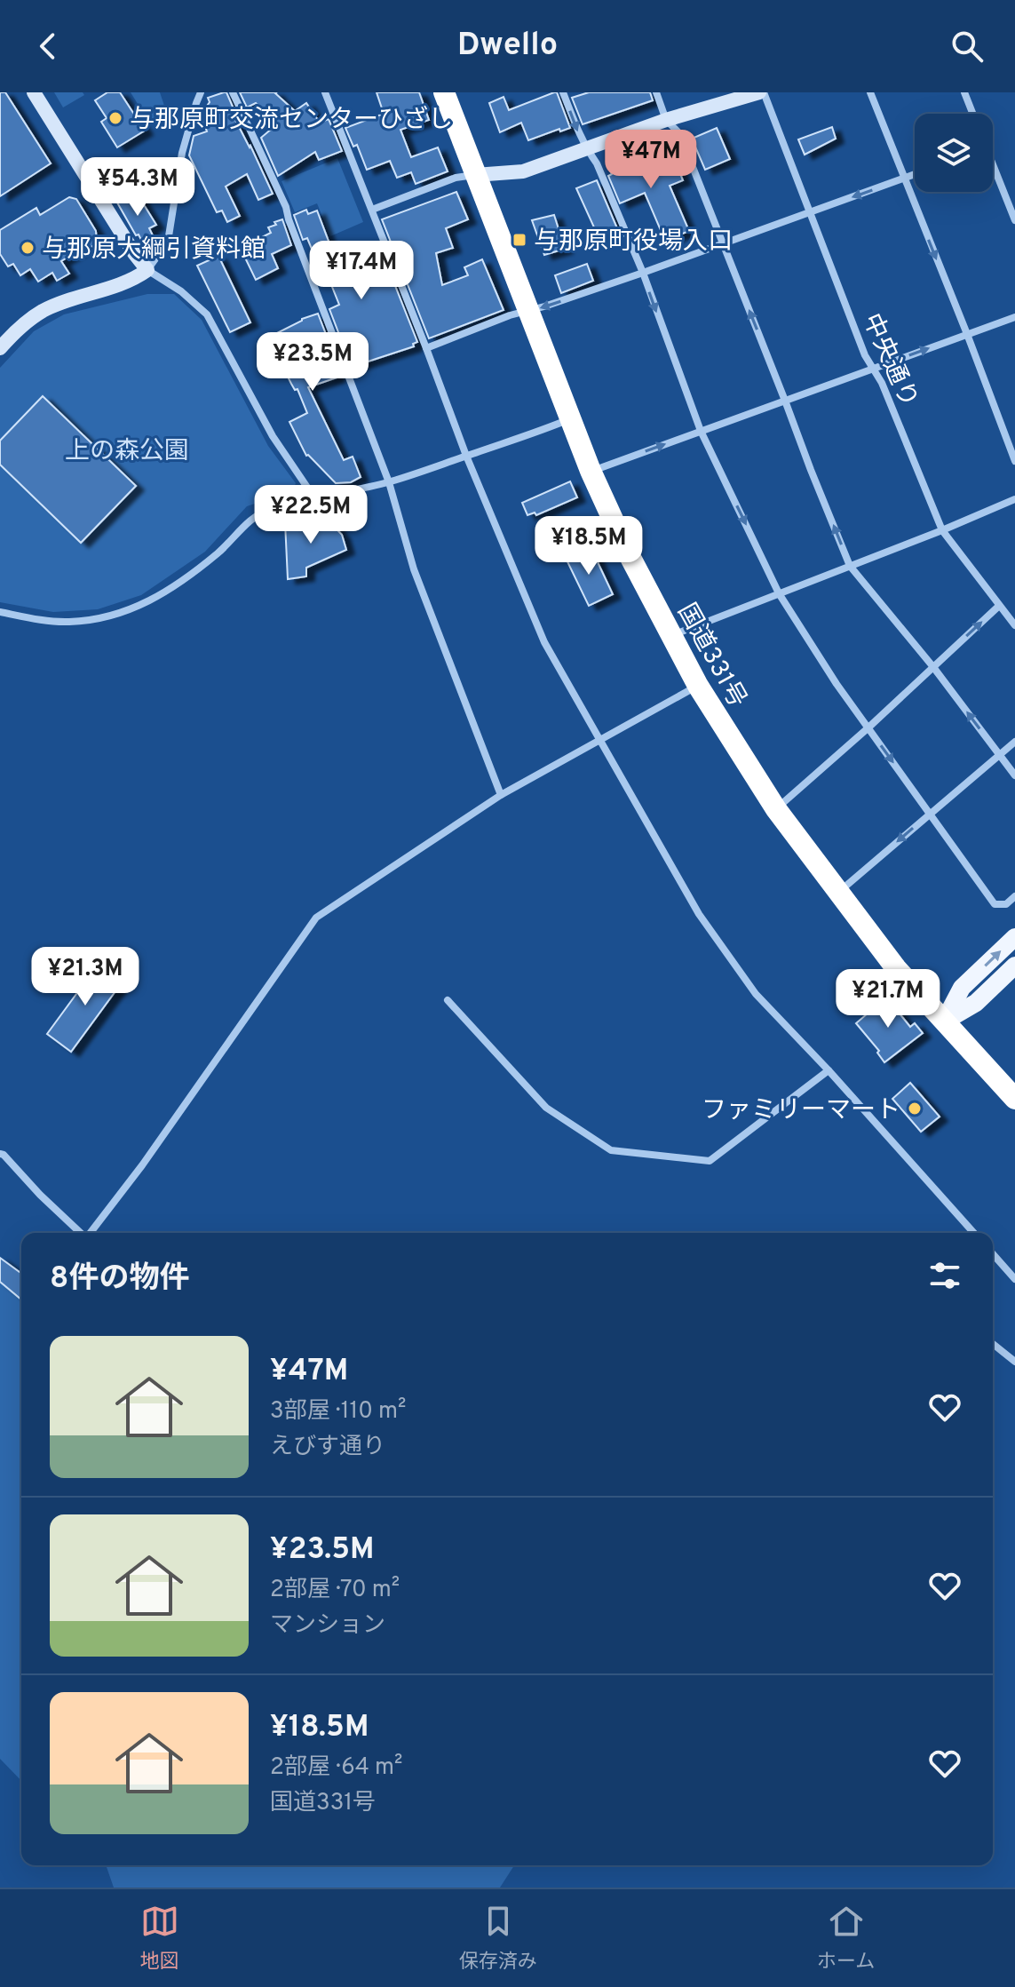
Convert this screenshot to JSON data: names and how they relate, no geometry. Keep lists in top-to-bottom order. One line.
{"streets":{"highway":["国道331号"],"street":["中央通り"]},"parks":["上の森公園"],"places":{"other":["与那原町交流センターひざし","与那原大綱引資料館","ファミリーマート"],"transit":["与那原町役場入口"]},"page":{"header":"Dwello","price":["¥47M","¥54.3M","¥17.4M","¥23.5M","¥22.5M","¥18.5M","¥21.3M","¥21.7M"],"heading":"8件の物件","list":[{"name":"¥47M","note":"3部屋 · 110 m² · えびす通り"},{"name":"¥23.5M","note":"2部屋 · 70 m² · マンション"},{"name":"¥18.5M","note":"2部屋 · 64 m² · 国道331号"}],"tabs":["地図","保存済み","ホーム"]}}
